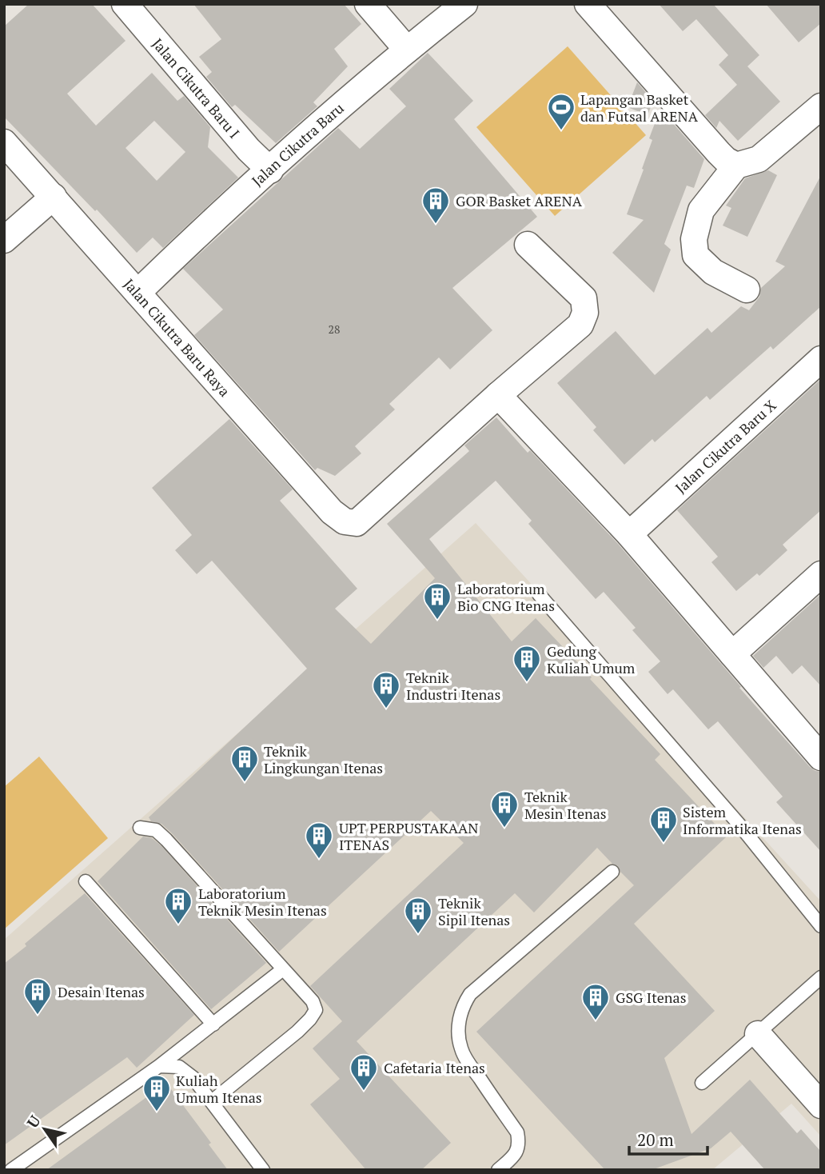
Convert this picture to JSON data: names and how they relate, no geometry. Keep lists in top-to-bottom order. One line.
{"streets":{"street":["Jalan Cikutra Baru I","Jalan Cikutra Baru","Jalan Cikutra Baru Raya","Jalan Cikutra Baru X"]},"crossings":[["Jalan Cikutra Baru I","Jalan Cikutra Baru"],["Jalan Cikutra Baru","Jalan Cikutra Baru Raya"]],"places":{"sports":["Lapangan Basket dan Futsal ARENA"],"building":["GOR Basket ARENA","Laboratorium Bio CNG Itenas","Gedung Kuliah Umum","Teknik Industri Itenas","Teknik Lingkungan Itenas","Teknik Mesin Itenas","Sistem Informatika Itenas","UPT PERPUSTAKAAN ITENAS","Laboratorium Teknik Mesin Itenas","Teknik Sipil Itenas","Desain Itenas","GSG Itenas","Cafetaria Itenas","Kuliah Umum Itenas"]},"house_numbers":["28"],"scale_bar":"20 m","north":"top left"}
